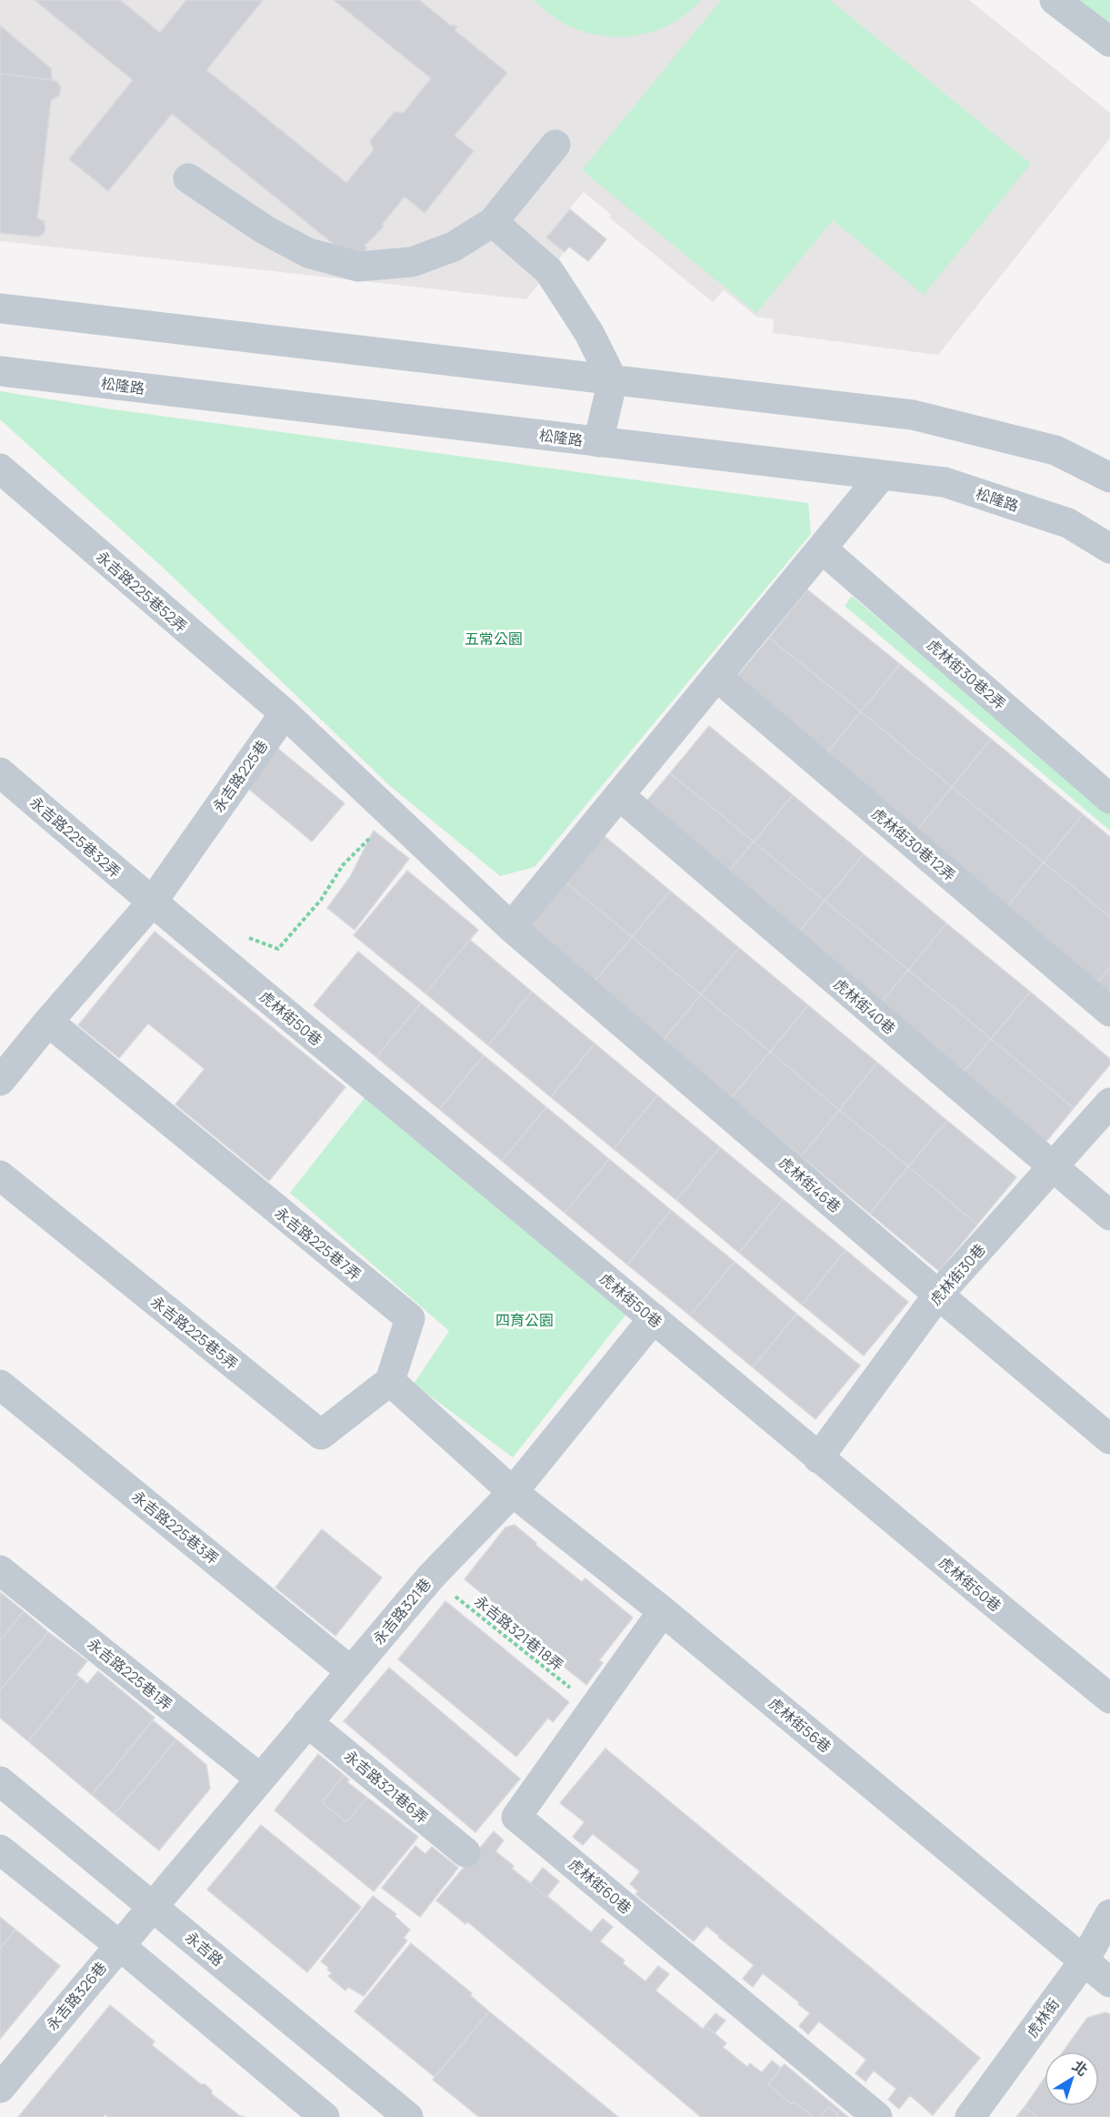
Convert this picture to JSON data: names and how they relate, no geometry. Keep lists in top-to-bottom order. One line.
{"streets":{"street":["松隆路","永吉路225巷52弄","虎林街30巷2弄","永吉路225巷","永吉路225巷32弄","虎林街30巷12弄","虎林街40巷","虎林街50巷","虎林街46巷","永吉路225巷7弄","虎林街30巷","永吉路225巷5弄","永吉路225巷3弄","永吉路321巷","永吉路225巷1弄","虎林街56巷","永吉路321巷6弄","虎林街60巷","永吉路","永吉路326巷","虎林街"],"path":["永吉路321巷18弄"]},"crossings":[["永吉路225巷52弄","永吉路225巷"],["永吉路225巷","永吉路225巷32弄"],["永吉路225巷","虎林街50巷"],["永吉路225巷","永吉路225巷7弄"],["永吉路225巷32弄","虎林街50巷"],["虎林街40巷","虎林街30巷"],["虎林街50巷","虎林街30巷"],["虎林街50巷","永吉路321巷"],["虎林街46巷","虎林街30巷"],["永吉路225巷7弄","永吉路225巷5弄"],["永吉路225巷3弄","永吉路321巷"],["永吉路321巷","永吉路321巷18弄"],["永吉路321巷","永吉路225巷1弄"],["永吉路321巷","虎林街56巷"],["永吉路321巷","永吉路321巷6弄"],["永吉路321巷","永吉路"],["永吉路321巷","永吉路326巷"],["永吉路321巷18弄","虎林街60巷"],["虎林街56巷","虎林街60巷"],["虎林街56巷","虎林街"],["永吉路","永吉路326巷"]],"parks":["五常公園","四育公園"],"north":"top right"}
